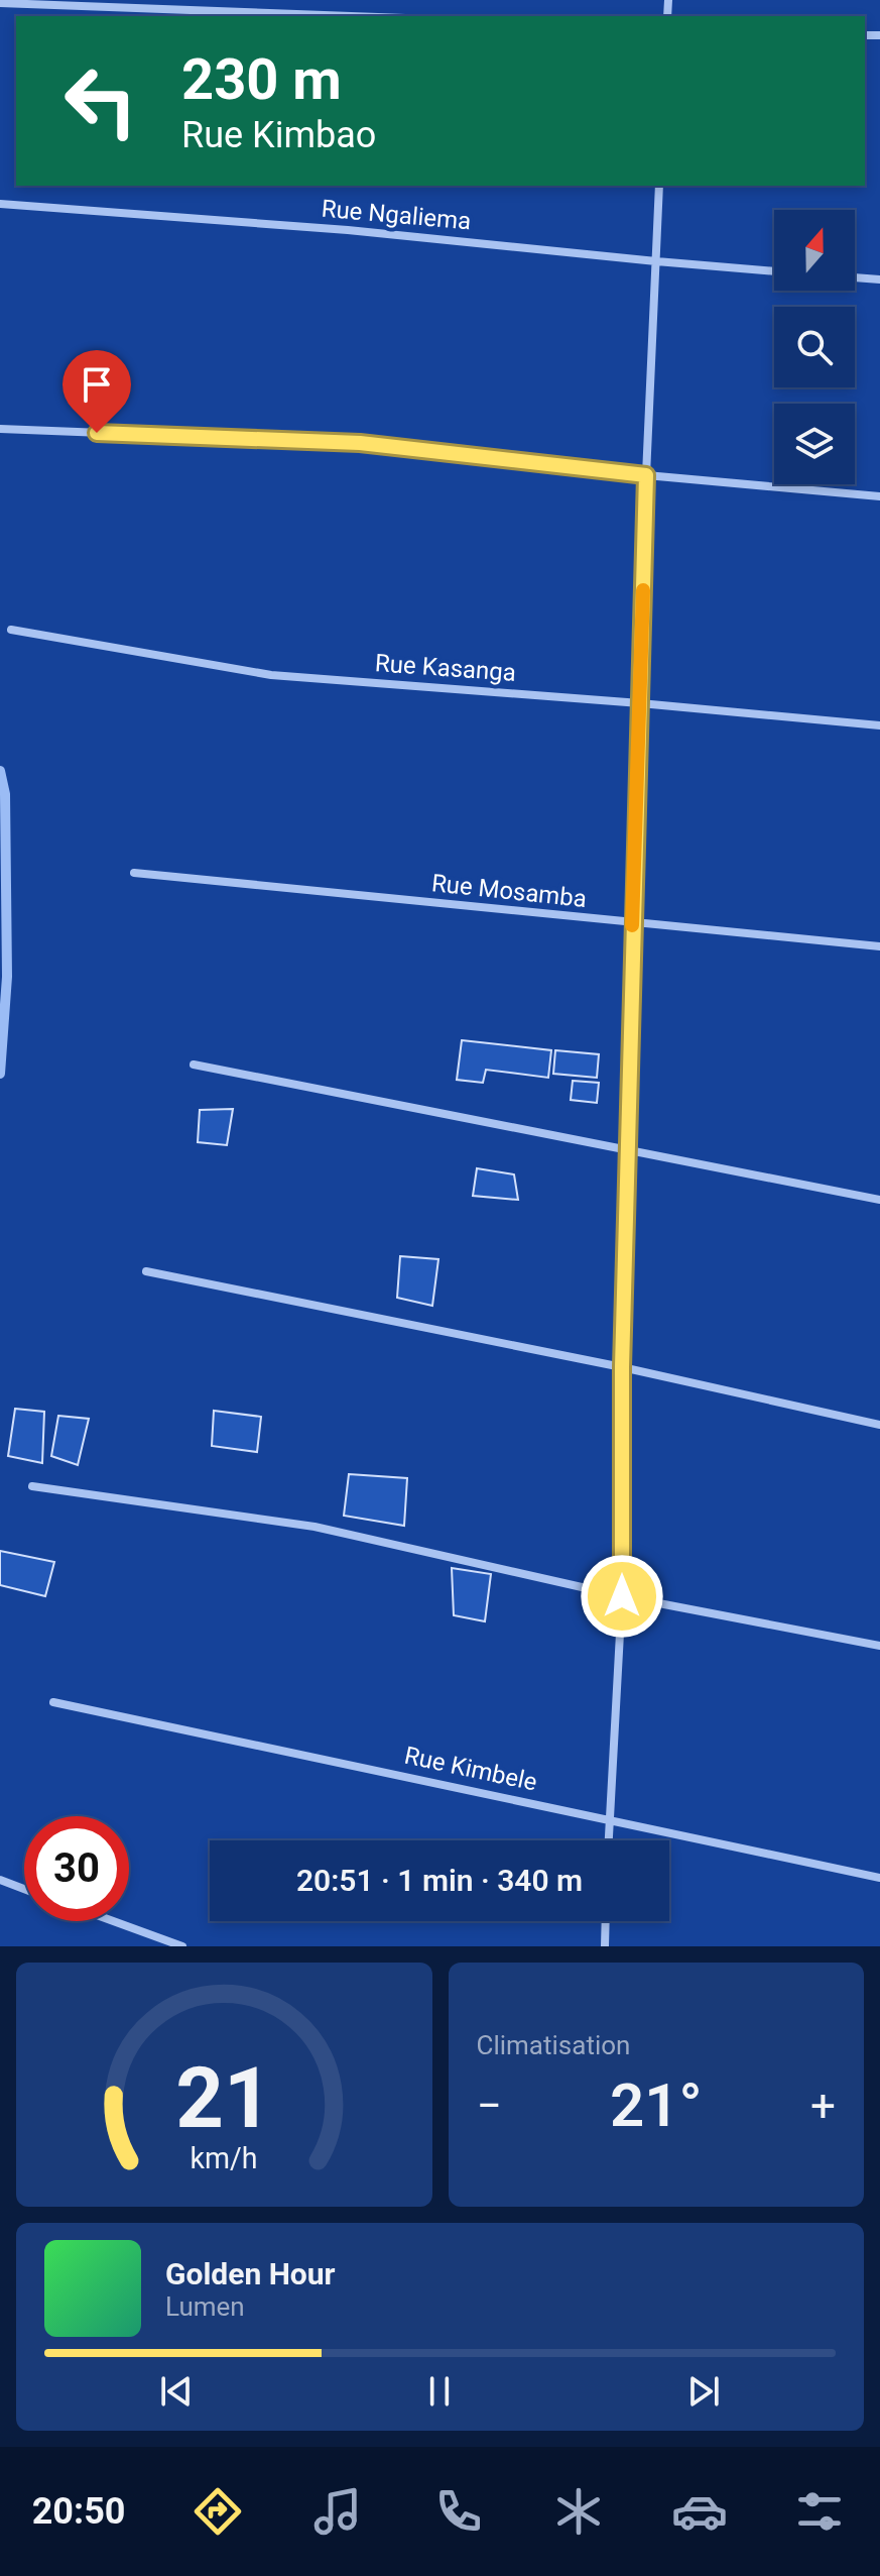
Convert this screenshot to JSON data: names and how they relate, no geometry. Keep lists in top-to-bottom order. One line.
{"streets":{"street":["Rue Ngaliema","Rue Kasanga","Rue Mosamba","Rue Kimbele"]},"north":"top","page":{"turn":["230 m","Rue Kimbao"],"limit":"30","trip":"20:51 · 1 min · 340 m","tile":"Climatisation","heat":["−","21°","+"],"song":["Golden Hour","Lumen"],"tabs":"20:50","gauge":["21","km/h"]}}
